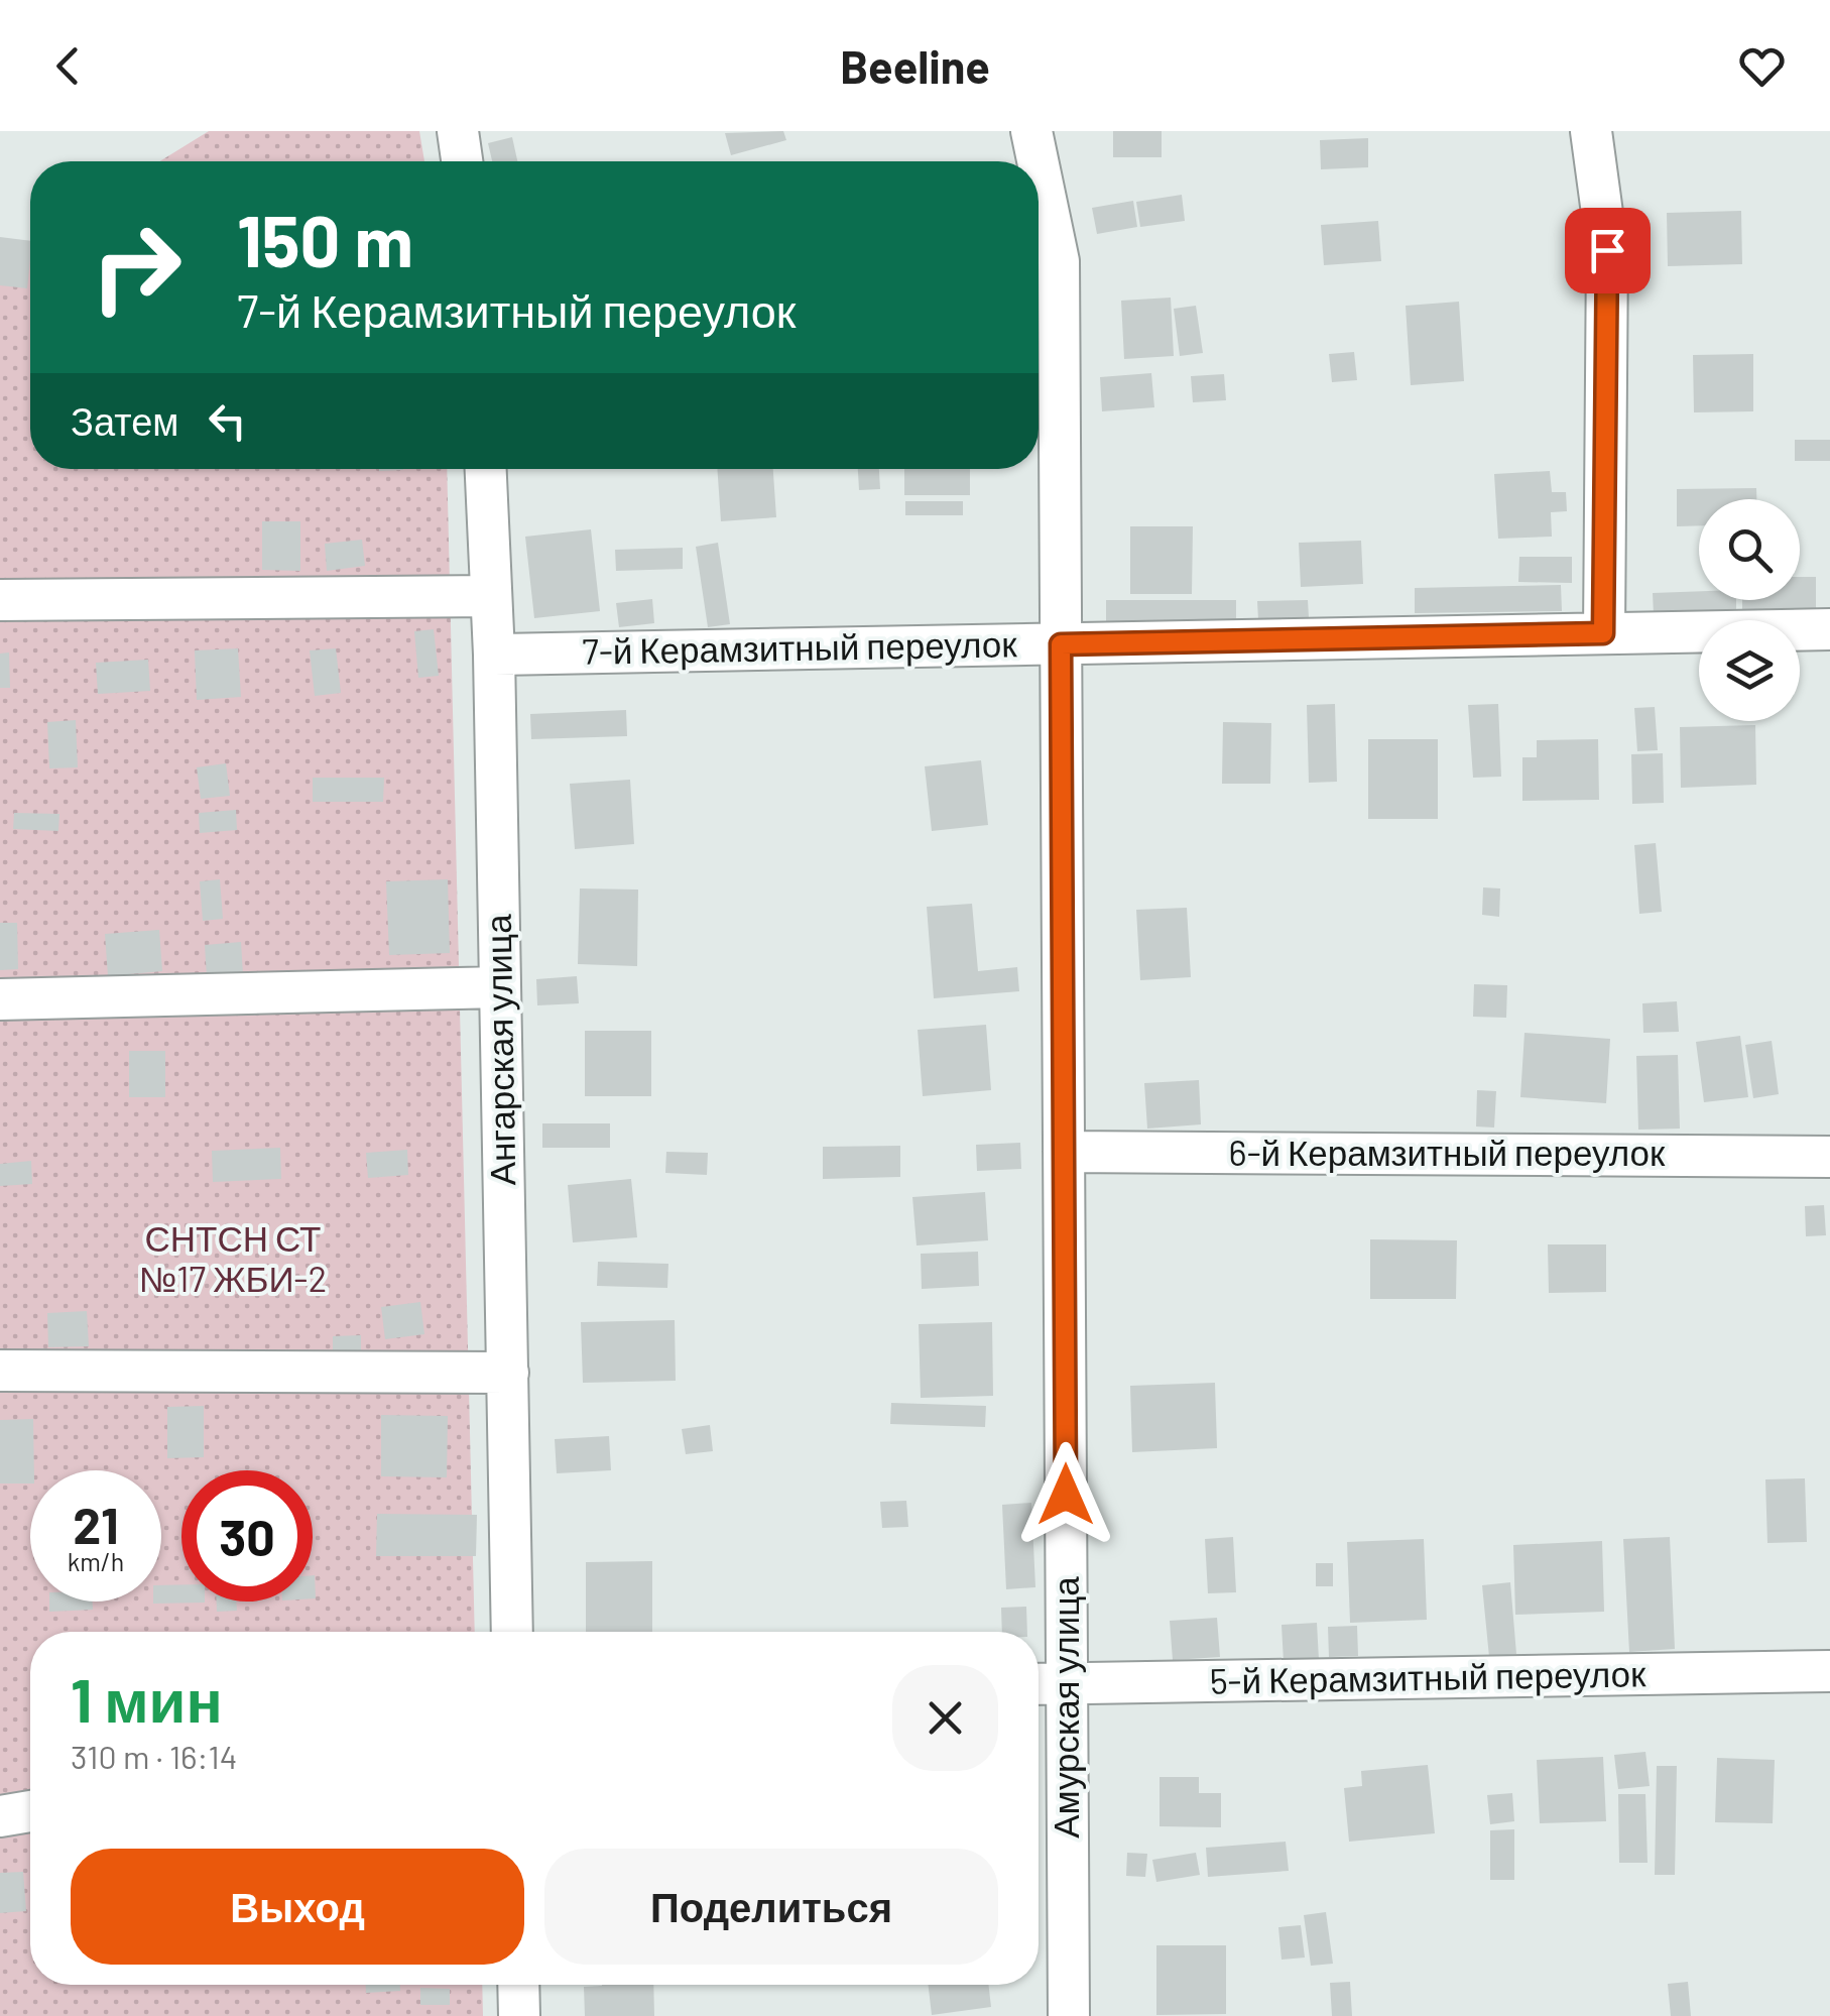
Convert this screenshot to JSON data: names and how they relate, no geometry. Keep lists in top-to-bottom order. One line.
{"streets":{"street":["7-й Керамзитный переулок","Ангарская улица","6-й Керамзитный переулок","5-й Керамзитный переулок","Амурская улица"]},"crossings":[["7-й Керамзитный переулок","Ангарская улица"],["7-й Керамзитный переулок","Амурская улица"],["6-й Керамзитный переулок","Амурская улица"],["5-й Керамзитный переулок","Амурская улица"]],"parks":["СНТСН СТ №17 ЖБИ-2"],"page":{"header":"Beeline","turn":["150 m","7-й Керамзитный переулок"],"then":"Затем","speed":"21 km/h","limit":"30","heading":["1 мин","310 m · 16:14"],"buttons":["Выход","Поделиться"]}}
